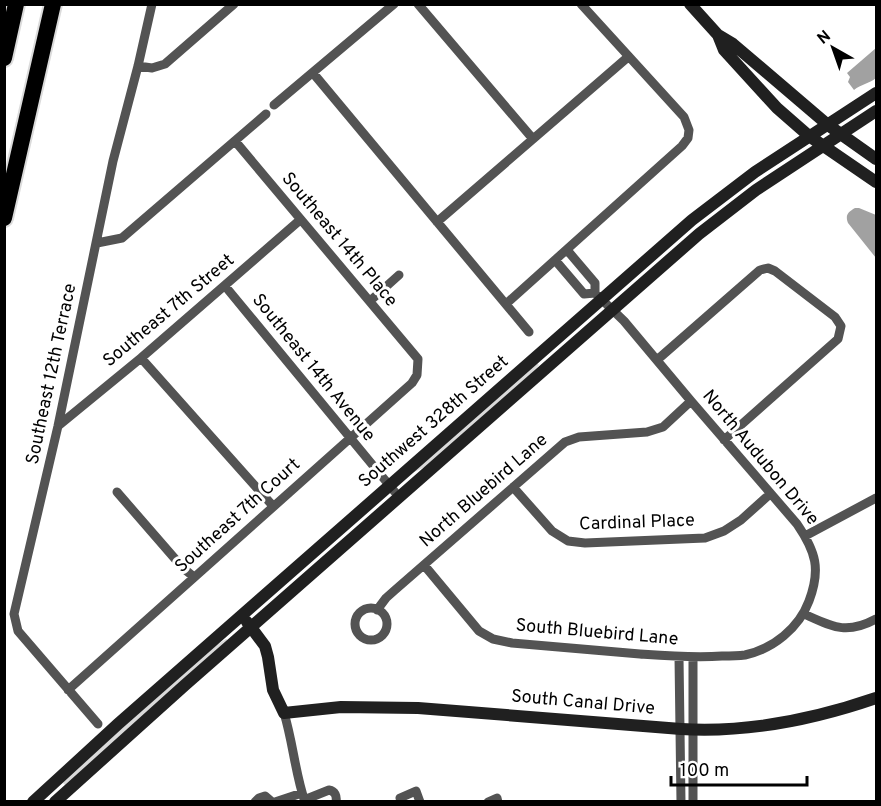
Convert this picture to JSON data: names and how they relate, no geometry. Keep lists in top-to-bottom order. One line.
{"streets":{"street":["Southeast 14th Place","Southeast 7th Street","Southeast 14th Avenue","Southeast 12th Terrace","Southwest 328th Street","North Audubon Drive","North Bluebird Lane","Southeast 7th Court","Cardinal Place","South Bluebird Lane","South Canal Drive"]},"crossings":[["Southeast 14th Place","Southeast 7th Street"],["Southeast 14th Place","Southeast 7th Court"],["Southeast 7th Street","Southeast 14th Avenue"],["Southeast 7th Street","Southeast 12th Terrace"],["Southeast 14th Avenue","Southwest 328th Street"],["Southeast 14th Avenue","Southeast 7th Court"],["Southeast 12th Terrace","Southeast 7th Court"],["Southwest 328th Street","North Audubon Drive"],["North Audubon Drive","North Bluebird Lane"],["North Audubon Drive","Cardinal Place"],["North Audubon Drive","South Bluebird Lane"],["North Bluebird Lane","Cardinal Place"],["North Bluebird Lane","South Bluebird Lane"]],"scale_bar":"100 m","north":"top left"}
